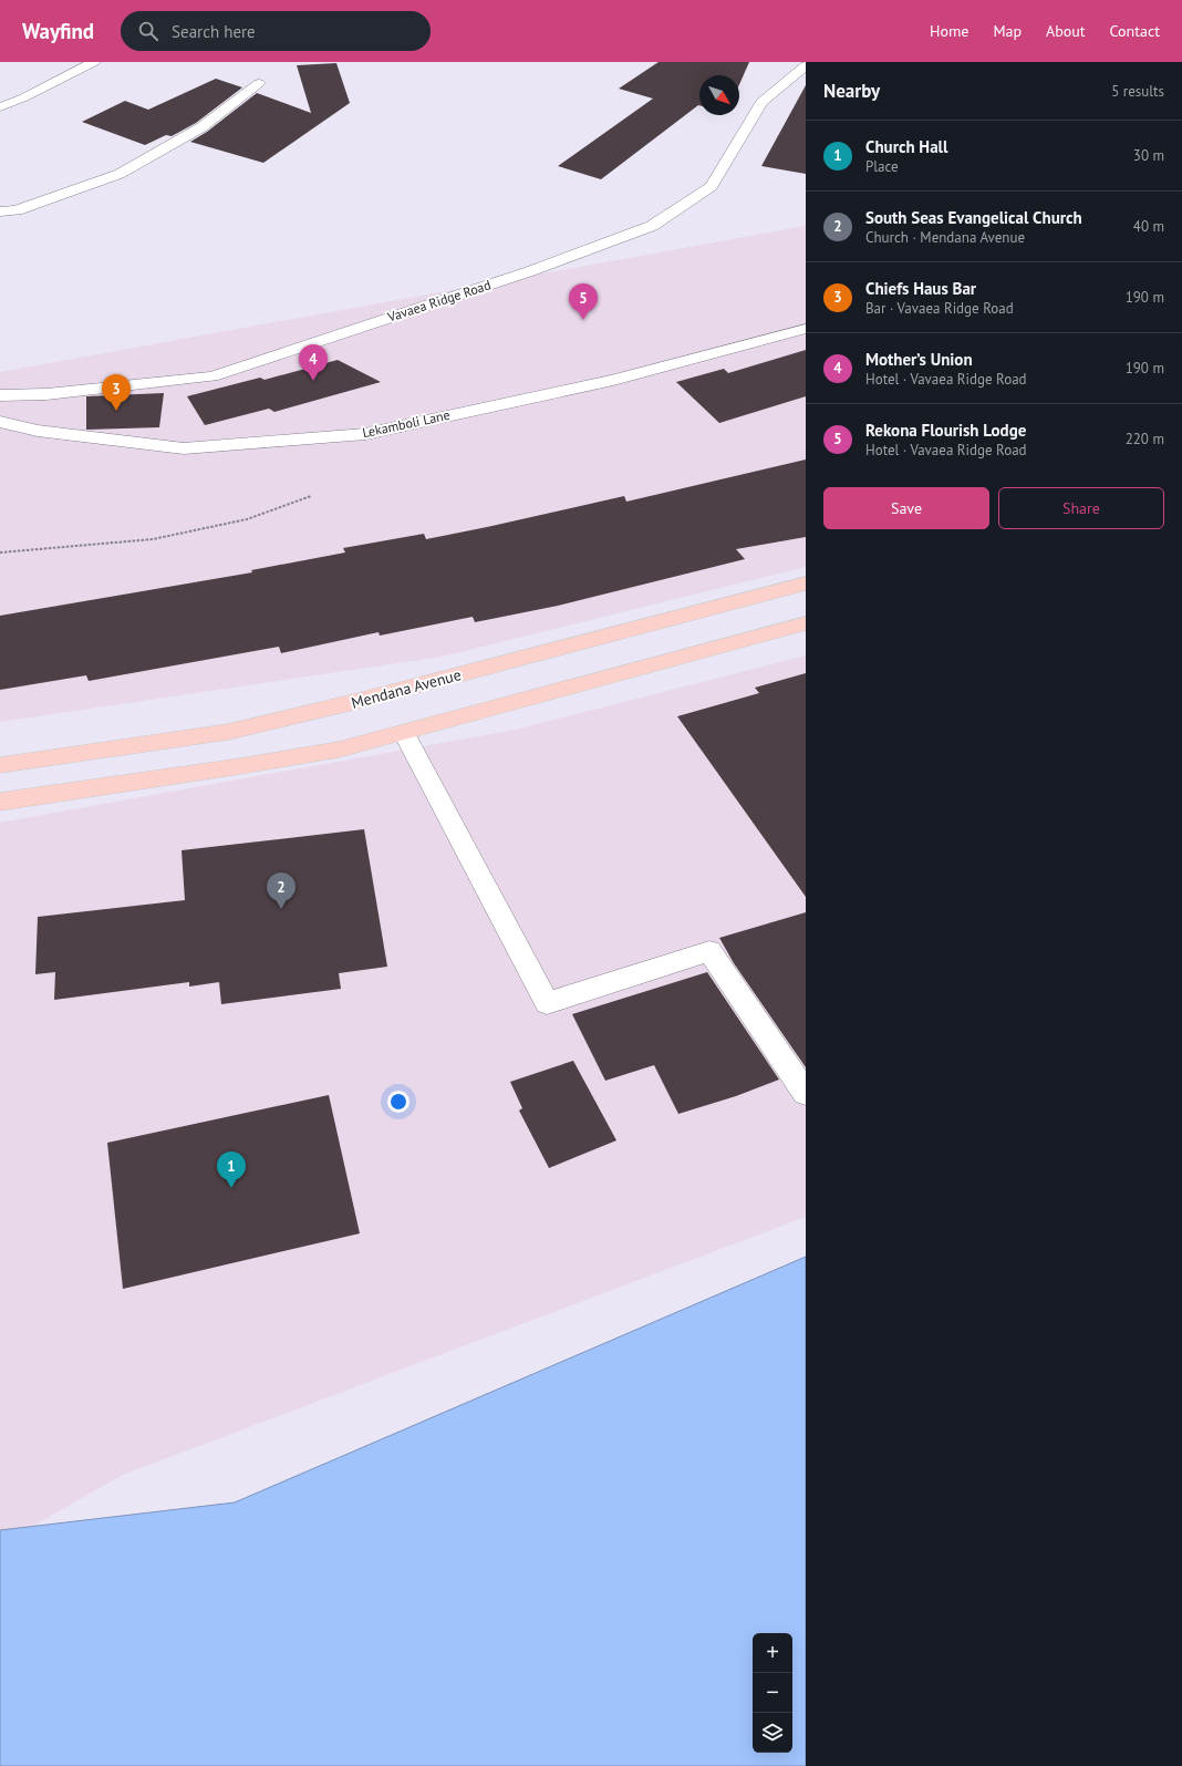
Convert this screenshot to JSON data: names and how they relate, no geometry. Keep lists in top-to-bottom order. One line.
{"streets":{"main road":["Mendana Avenue"],"street":["Vavaea Ridge Road","Lekamboli Lane"]},"north":"bottom right","page":{"header":"Wayfind","search":"Search here","nav":["Home","Map","About","Contact"],"heading":["Nearby","5 results"],"list":[{"mark":"1","name":"Church Hall","note":"Place","value":"30 m"},{"mark":"2","name":"South Seas Evangelical Church","note":"Church · Mendana Avenue","value":"40 m"},{"mark":"3","name":"Chiefs Haus Bar","note":"Bar · Vavaea Ridge Road","value":"190 m"},{"mark":"4","name":"Mother’s Union","note":"Hotel · Vavaea Ridge Road","value":"190 m"},{"mark":"5","name":"Rekona Flourish Lodge","note":"Hotel · Vavaea Ridge Road","value":"220 m"}],"pins":["5","4","3","2","1"],"buttons":["Save","Share"],"map_buttons":["+","−"]}}
